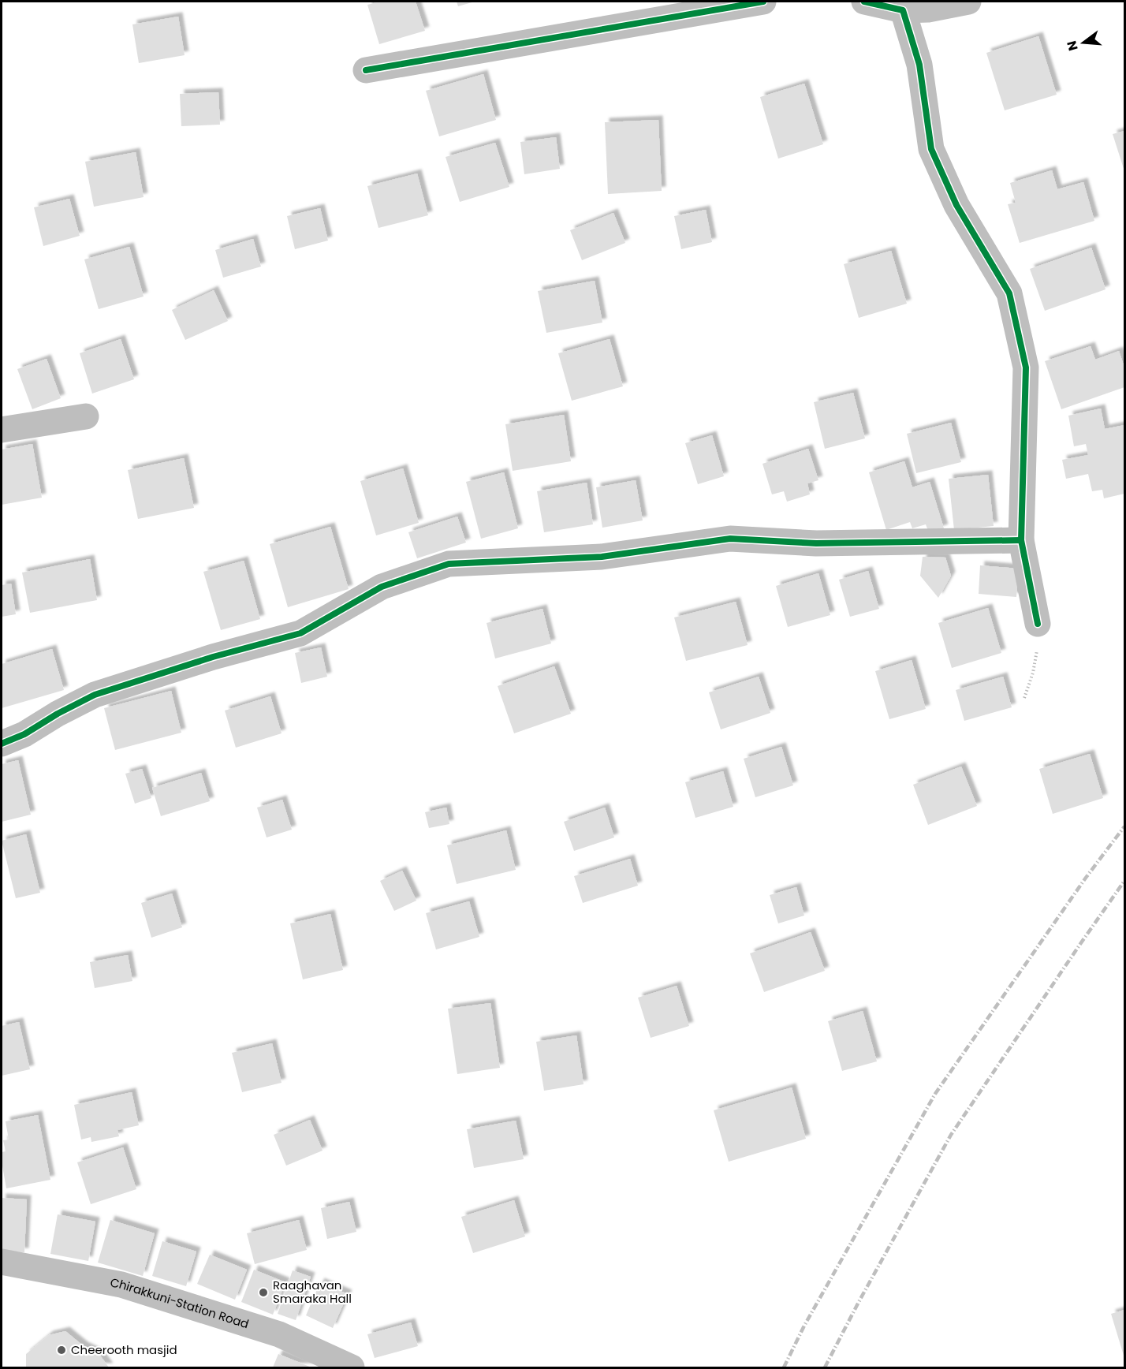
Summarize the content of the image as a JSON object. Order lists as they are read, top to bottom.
{
  "streets": {
    "street": ["Chirakkuni-Station Road"]
  },
  "places": ["Raaghavan Smaraka Hall", "Cheerooth masjid"],
  "north": "left"
}
